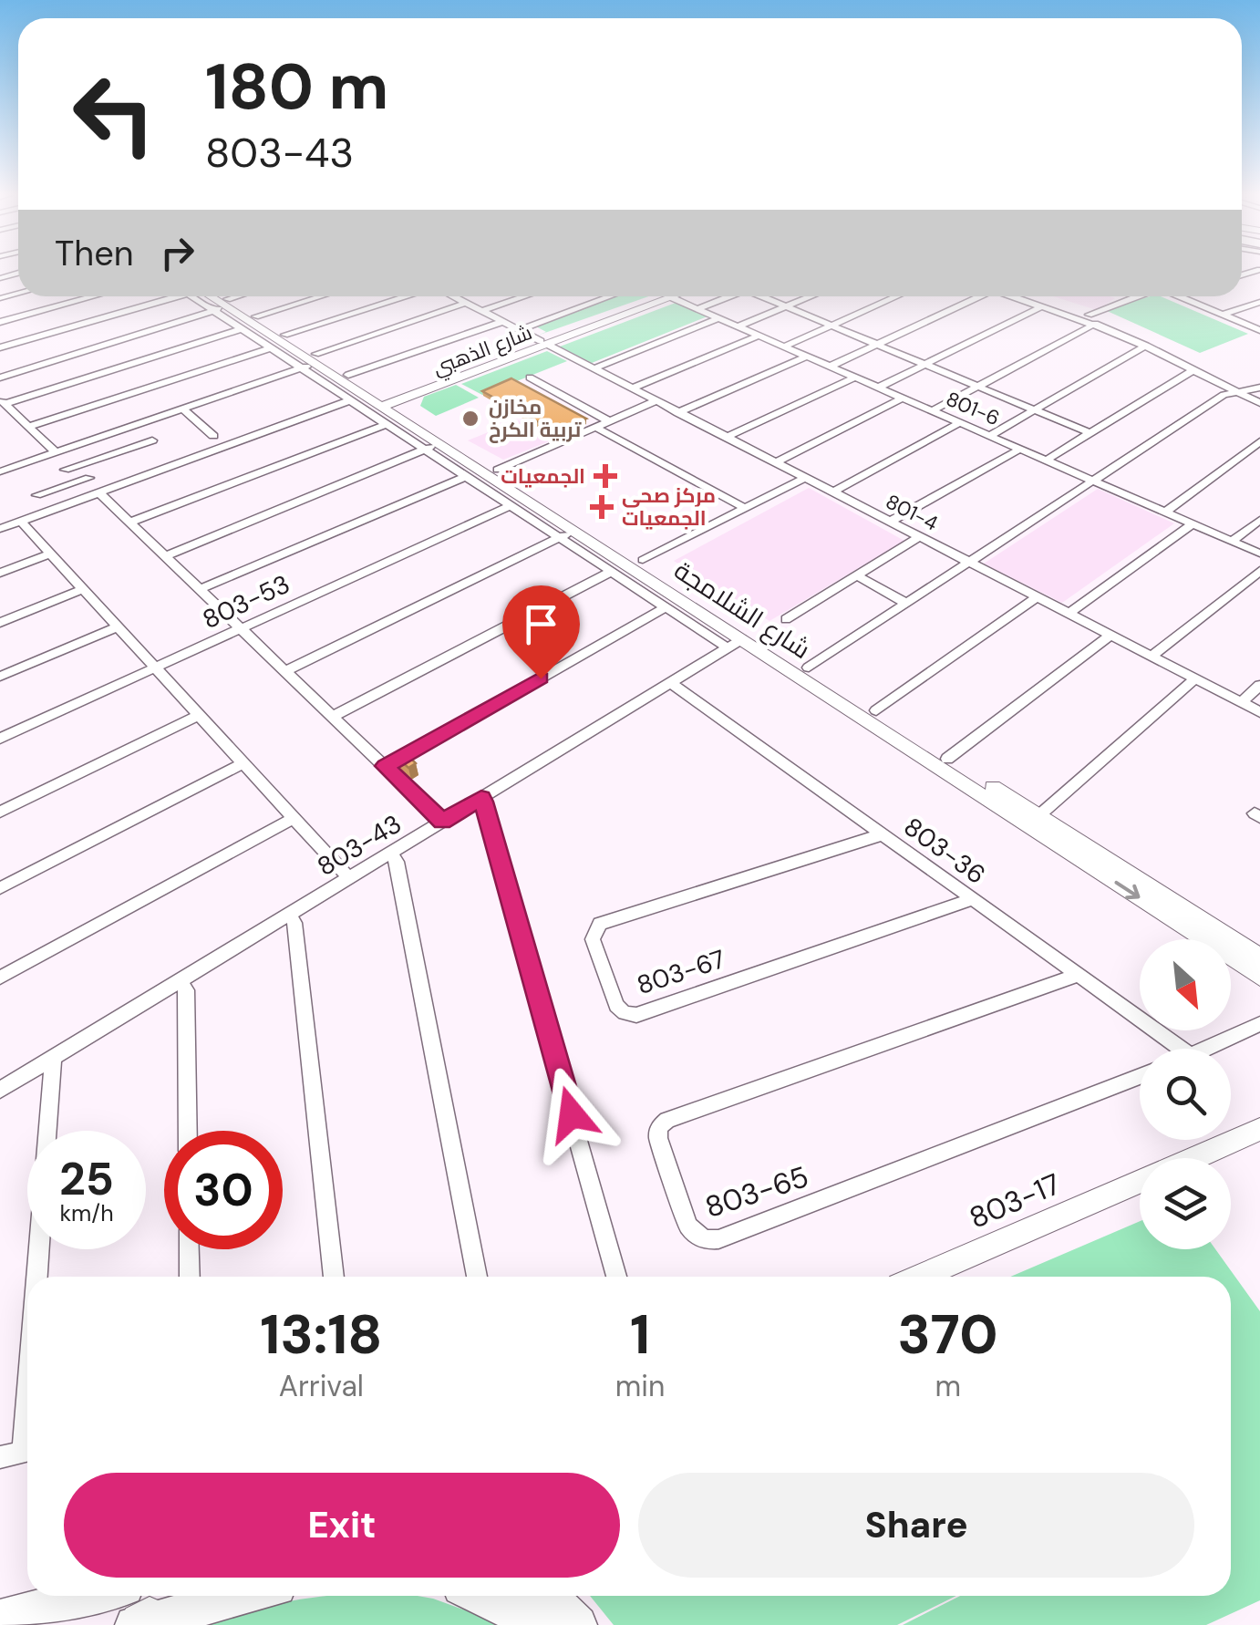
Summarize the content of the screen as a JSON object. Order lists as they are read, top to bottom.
{
  "streets": {
    "street": [
      "شارع الذهبي",
      "801-6",
      "801-4",
      "803-53",
      "شارع الشلامجة",
      "803-43",
      "803-36",
      "803-67",
      "803-65",
      "803-17"
    ]
  },
  "crossings": [
    ["شارع الذهبي", "801-4"],
    ["شارع الذهبي", "شارع الشلامجة"],
    ["شارع الشلامجة", "803-43"],
    ["803-43", "803-36"],
    ["803-36", "803-67"],
    ["803-36", "803-65"]
  ],
  "places": {
    "other": ["مخازن تربية الكرخ"],
    "health": ["الجمعيات", "مركز صحي الجمعيات"]
  },
  "north": "bottom right",
  "page": {
    "turn": ["180 m", "803-43"],
    "then": "Then",
    "speed": "25 km/h",
    "limit": "30",
    "eta": [
      "13:18",
      "Arrival",
      "1",
      "min",
      "370",
      "m"
    ],
    "buttons": ["Exit", "Share"]
  }
}
